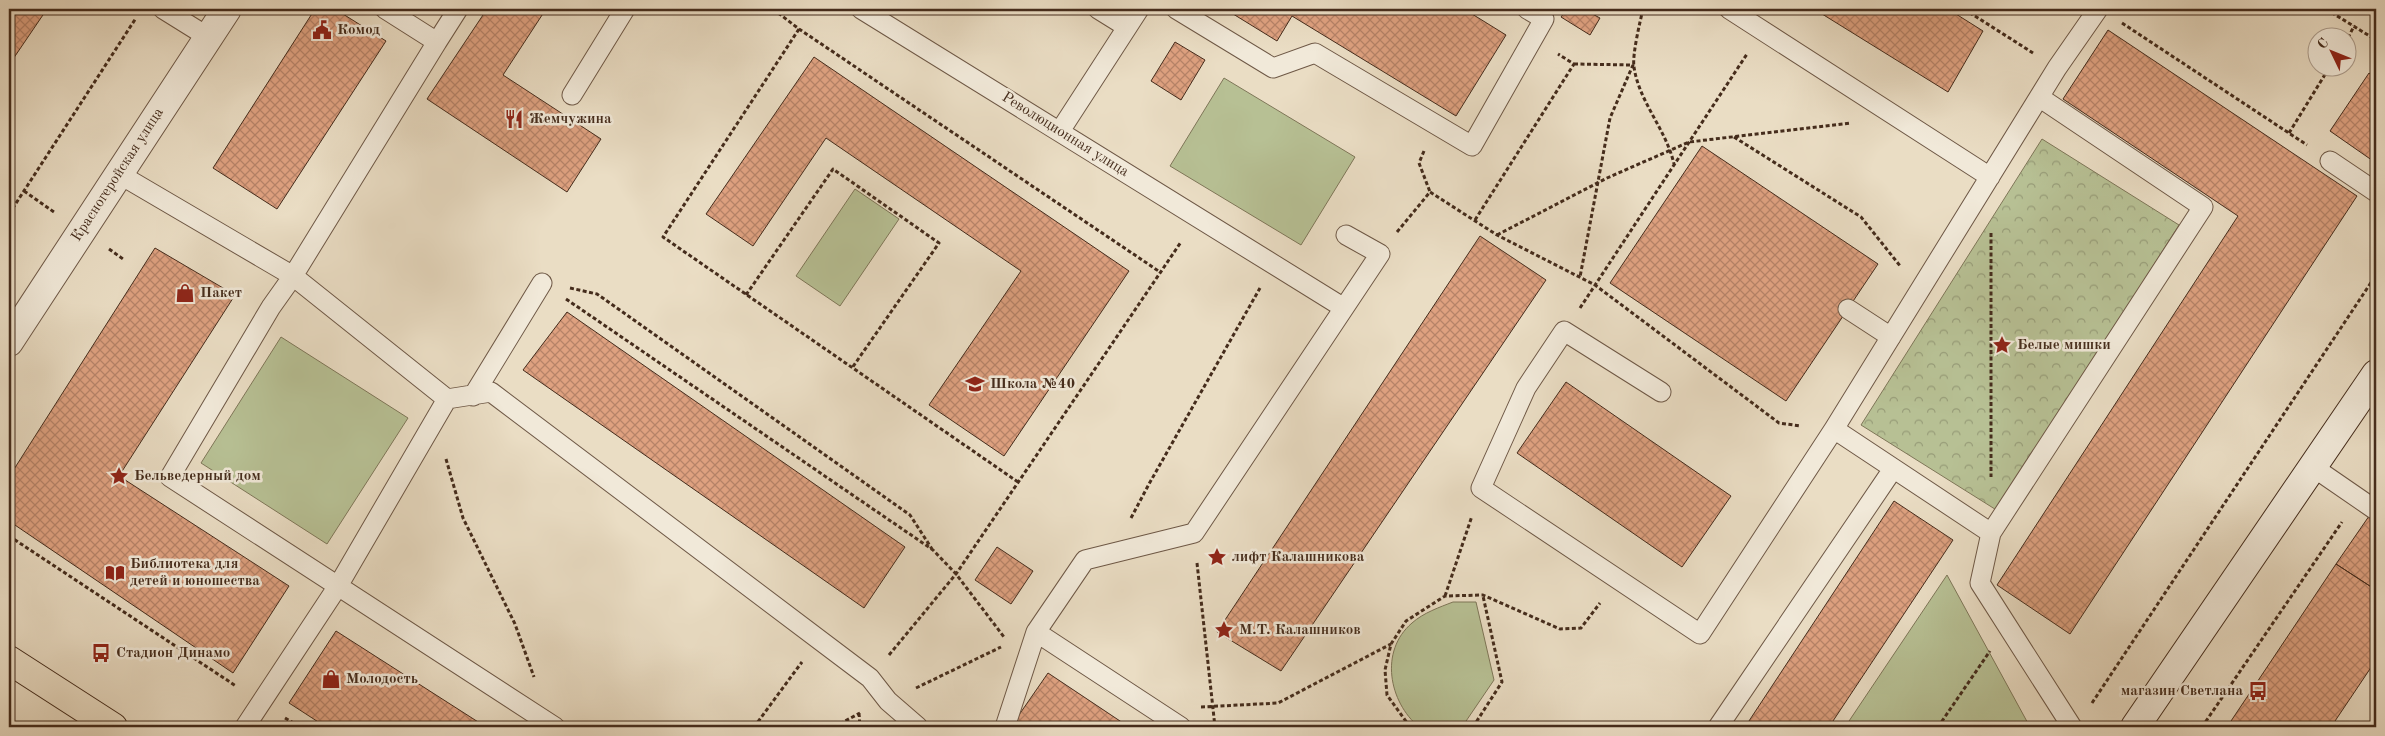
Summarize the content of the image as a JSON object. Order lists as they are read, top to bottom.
{
  "streets": {
    "main road": ["Красногеройская улица"],
    "lane": ["Революционная улица"]
  },
  "places": {
    "public building": ["Комод"],
    "restaurant": ["Жемчужина"],
    "shop": ["Пакет", "Молодость"],
    "place": [
      "Белые мишки",
      "Бельведерный дом",
      "лифт Калашникова",
      "М.Т. Калашников"
    ],
    "school or university": ["Школа №40"],
    "library": ["Библиотека для детей и юношества"],
    "bus stop": ["Стадион Динамо", "магазин Светлана"]
  },
  "north": "top left"
}
